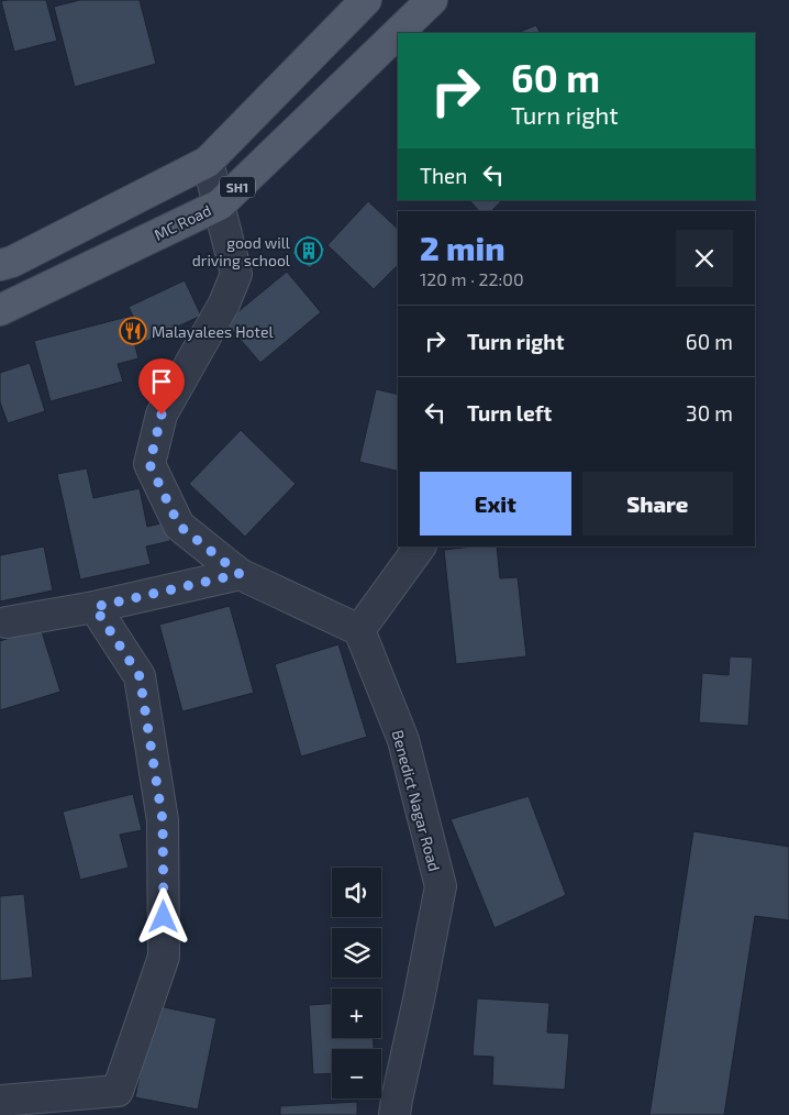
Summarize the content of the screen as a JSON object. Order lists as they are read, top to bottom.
{
  "streets": {
    "main road": ["SH1", "MC Road"],
    "street": ["Benedict Nagar Road"]
  },
  "places": {
    "building": ["good will driving school"],
    "restaurant": ["Malayalees Hotel"]
  },
  "page": {
    "turn": ["60 m", "Turn right"],
    "then": "Then",
    "heading": ["2 min", "120 m · 22:00"],
    "list": [
      {
        "name": "Turn right",
        "value": "60 m"
      },
      {
        "name": "Turn left",
        "value": "30 m"
      }
    ],
    "buttons": ["Exit", "Share"],
    "map_buttons": ["+", "−"]
  }
}
